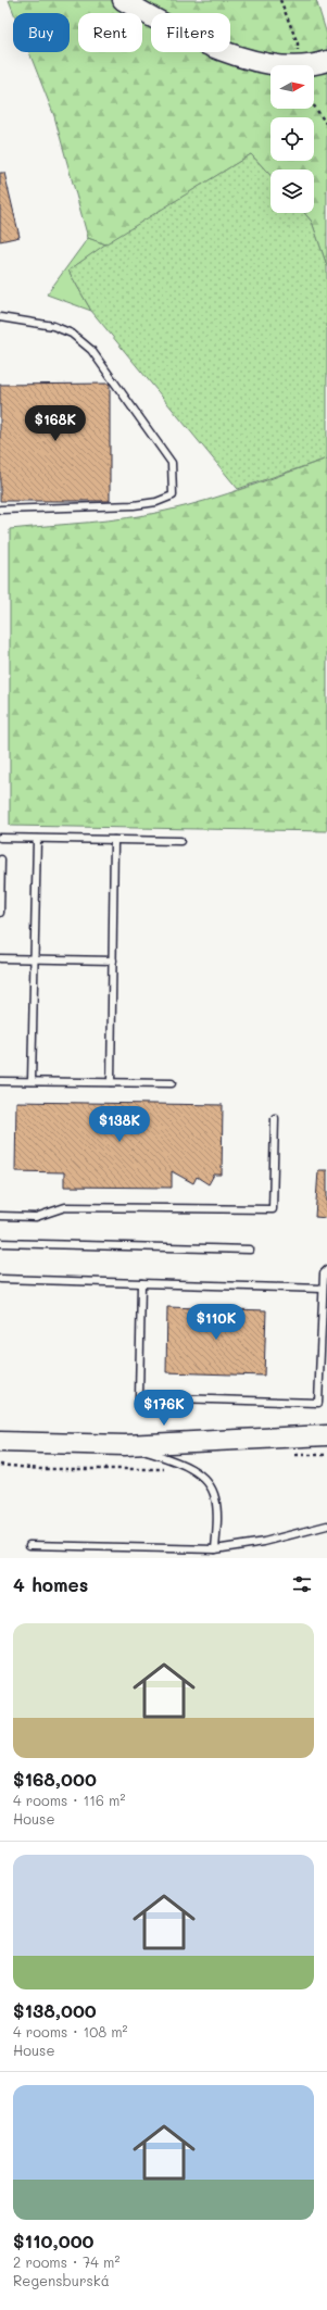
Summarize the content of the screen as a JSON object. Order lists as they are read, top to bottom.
{
  "north": "right",
  "page": {
    "chip": ["Buy", "Rent", "Filters"],
    "price": [
      "$168K",
      "$138K",
      "$110K",
      "$176K"
    ],
    "heading": "4 homes",
    "list": [
      {
        "name": "$168,000",
        "note": "4 rooms · 116 m² · House"
      },
      {
        "name": "$138,000",
        "note": "4 rooms · 108 m² · House"
      },
      {
        "name": "$110,000",
        "note": "2 rooms · 74 m² · Regensburská"
      }
    ]
  }
}
